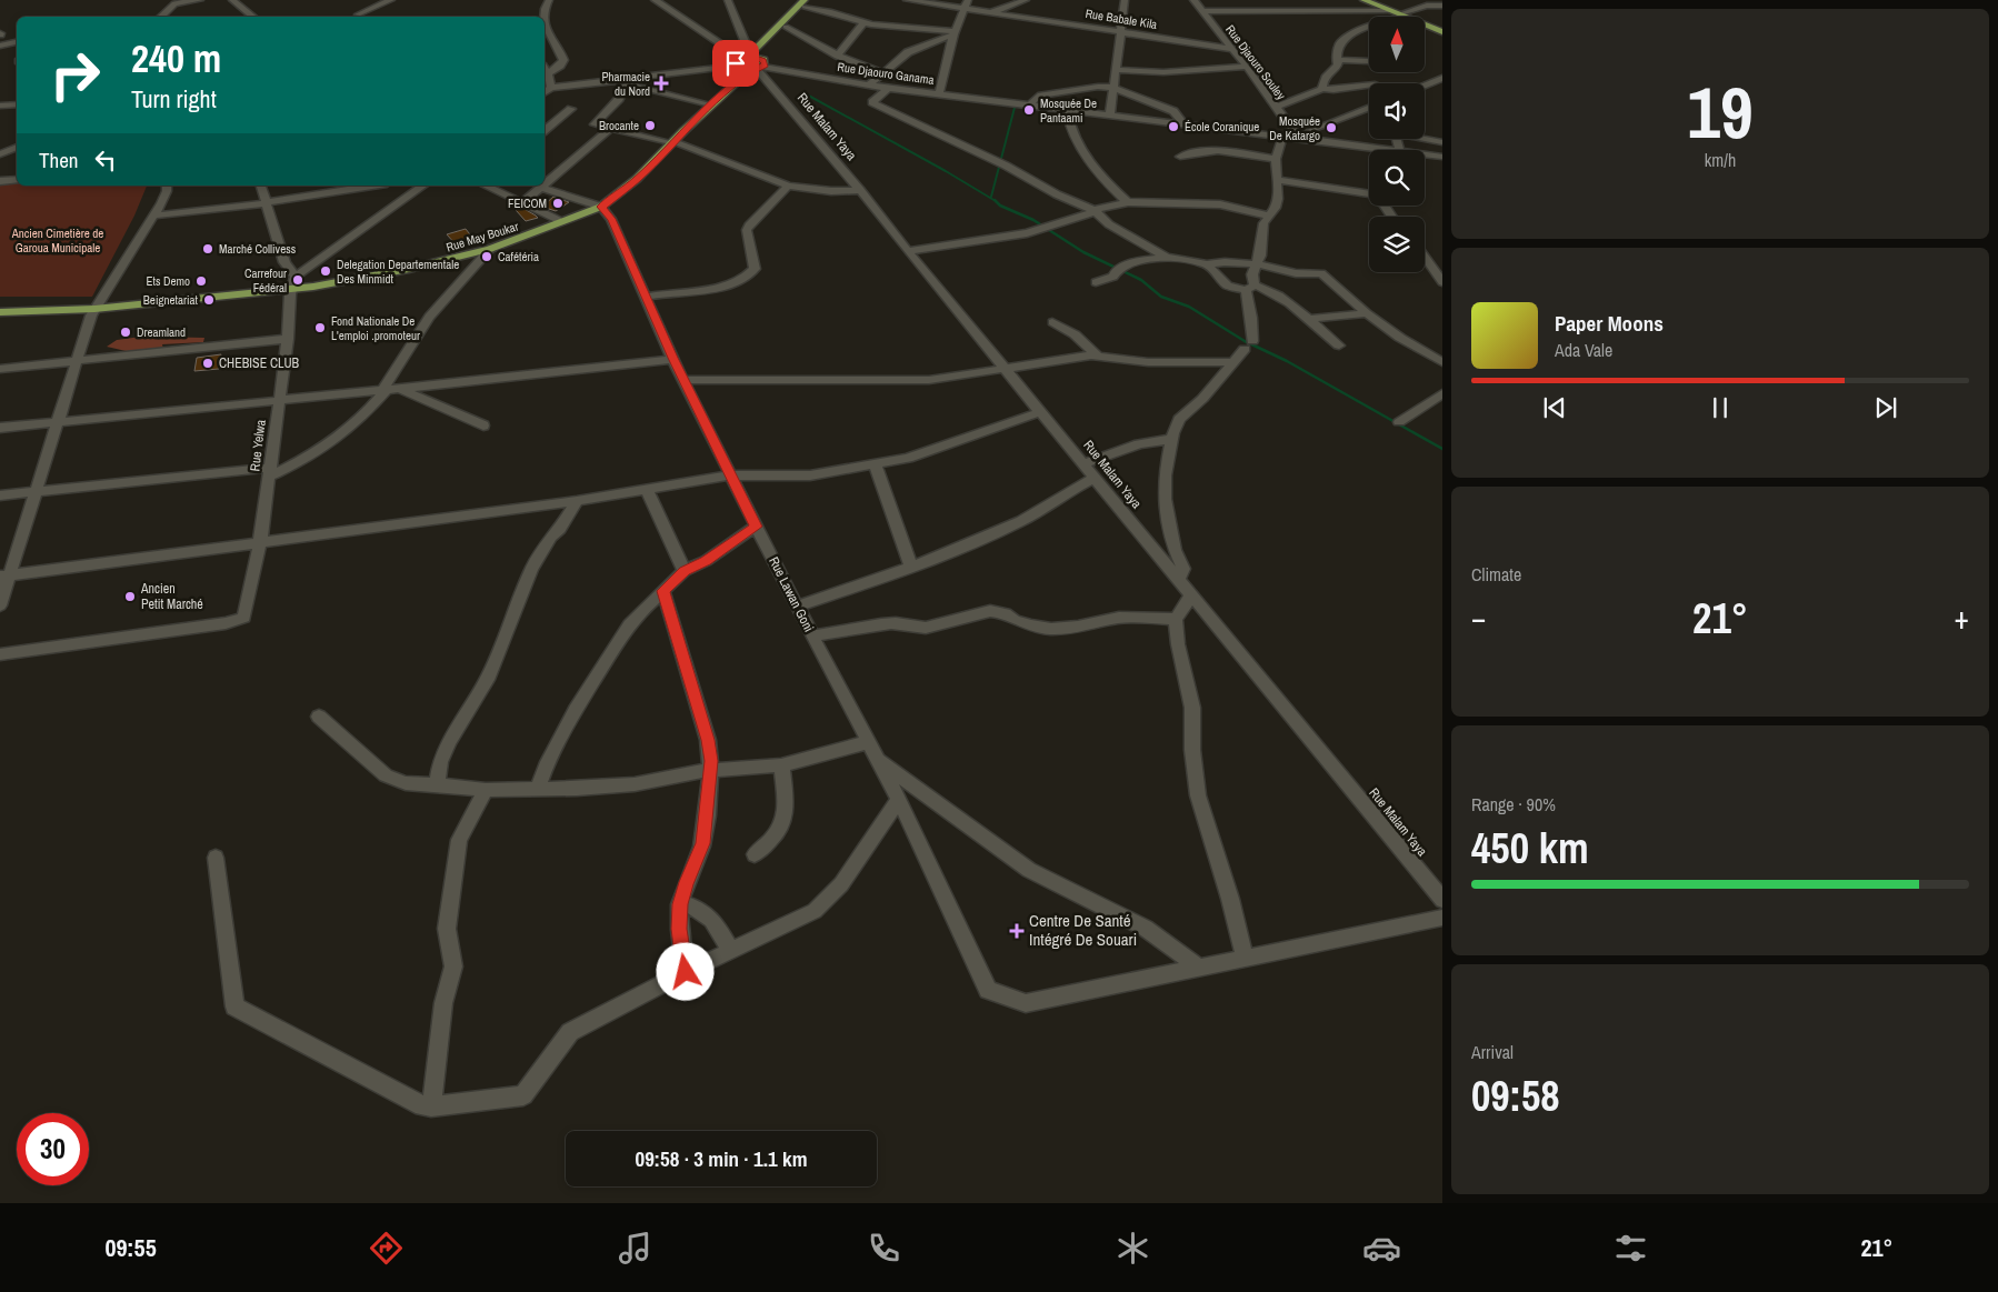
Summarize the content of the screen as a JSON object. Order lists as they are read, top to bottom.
{
  "streets": {
    "main road": ["Rue May Boukar"],
    "street": [
      "Rue Babale Kila",
      "Rue Djaouro Souley",
      "Rue Djaouro Ganama",
      "Rue Malam Yaya",
      "Rue Yelwa",
      "Rue Lawan Goni"
    ]
  },
  "crossings": [
    ["Rue Babale Kila", "Rue Djaouro Souley"],
    ["Rue Djaouro Ganama", "Rue Malam Yaya"],
    ["Rue Djaouro Ganama", "Rue May Boukar"],
    ["Rue Malam Yaya", "Rue May Boukar"],
    ["Rue May Boukar", "Rue Yelwa"],
    ["Rue May Boukar", "Rue Lawan Goni"]
  ],
  "parks": ["Ancien Cimetière de Garoua Municipale"],
  "places": {
    "health": ["Pharmacie du Nord", "Centre De Santé Intégré De Souari"],
    "other": [
      "Mosquée De Pantaami",
      "Brocante",
      "École Coranique",
      "Mosquée De Katargo",
      "FEICOM",
      "Marché Collivess",
      "Cafétéria",
      "Delegation Departementale Des Minmidt",
      "Carrefour Fédéral",
      "Ets Demo",
      "Beignetariat",
      "Fond Nationale De L'emploi .promoteur",
      "Dreamland",
      "CHEBISE CLUB",
      "Ancien Petit Marché"
    ]
  },
  "north": "top",
  "page": {
    "tile": [
      ["19", "km/h"],
      "Climate",
      ["Range · 90%", "450 km"],
      ["Arrival", "09:58"]
    ],
    "turn": ["240 m", "Turn right"],
    "then": "Then",
    "song": ["Paper Moons", "Ada Vale"],
    "heat": ["−", "21°", "+"],
    "limit": "30",
    "trip": "09:58 · 3 min · 1.1 km",
    "tabs": ["09:55", "21°"]
  }
}
